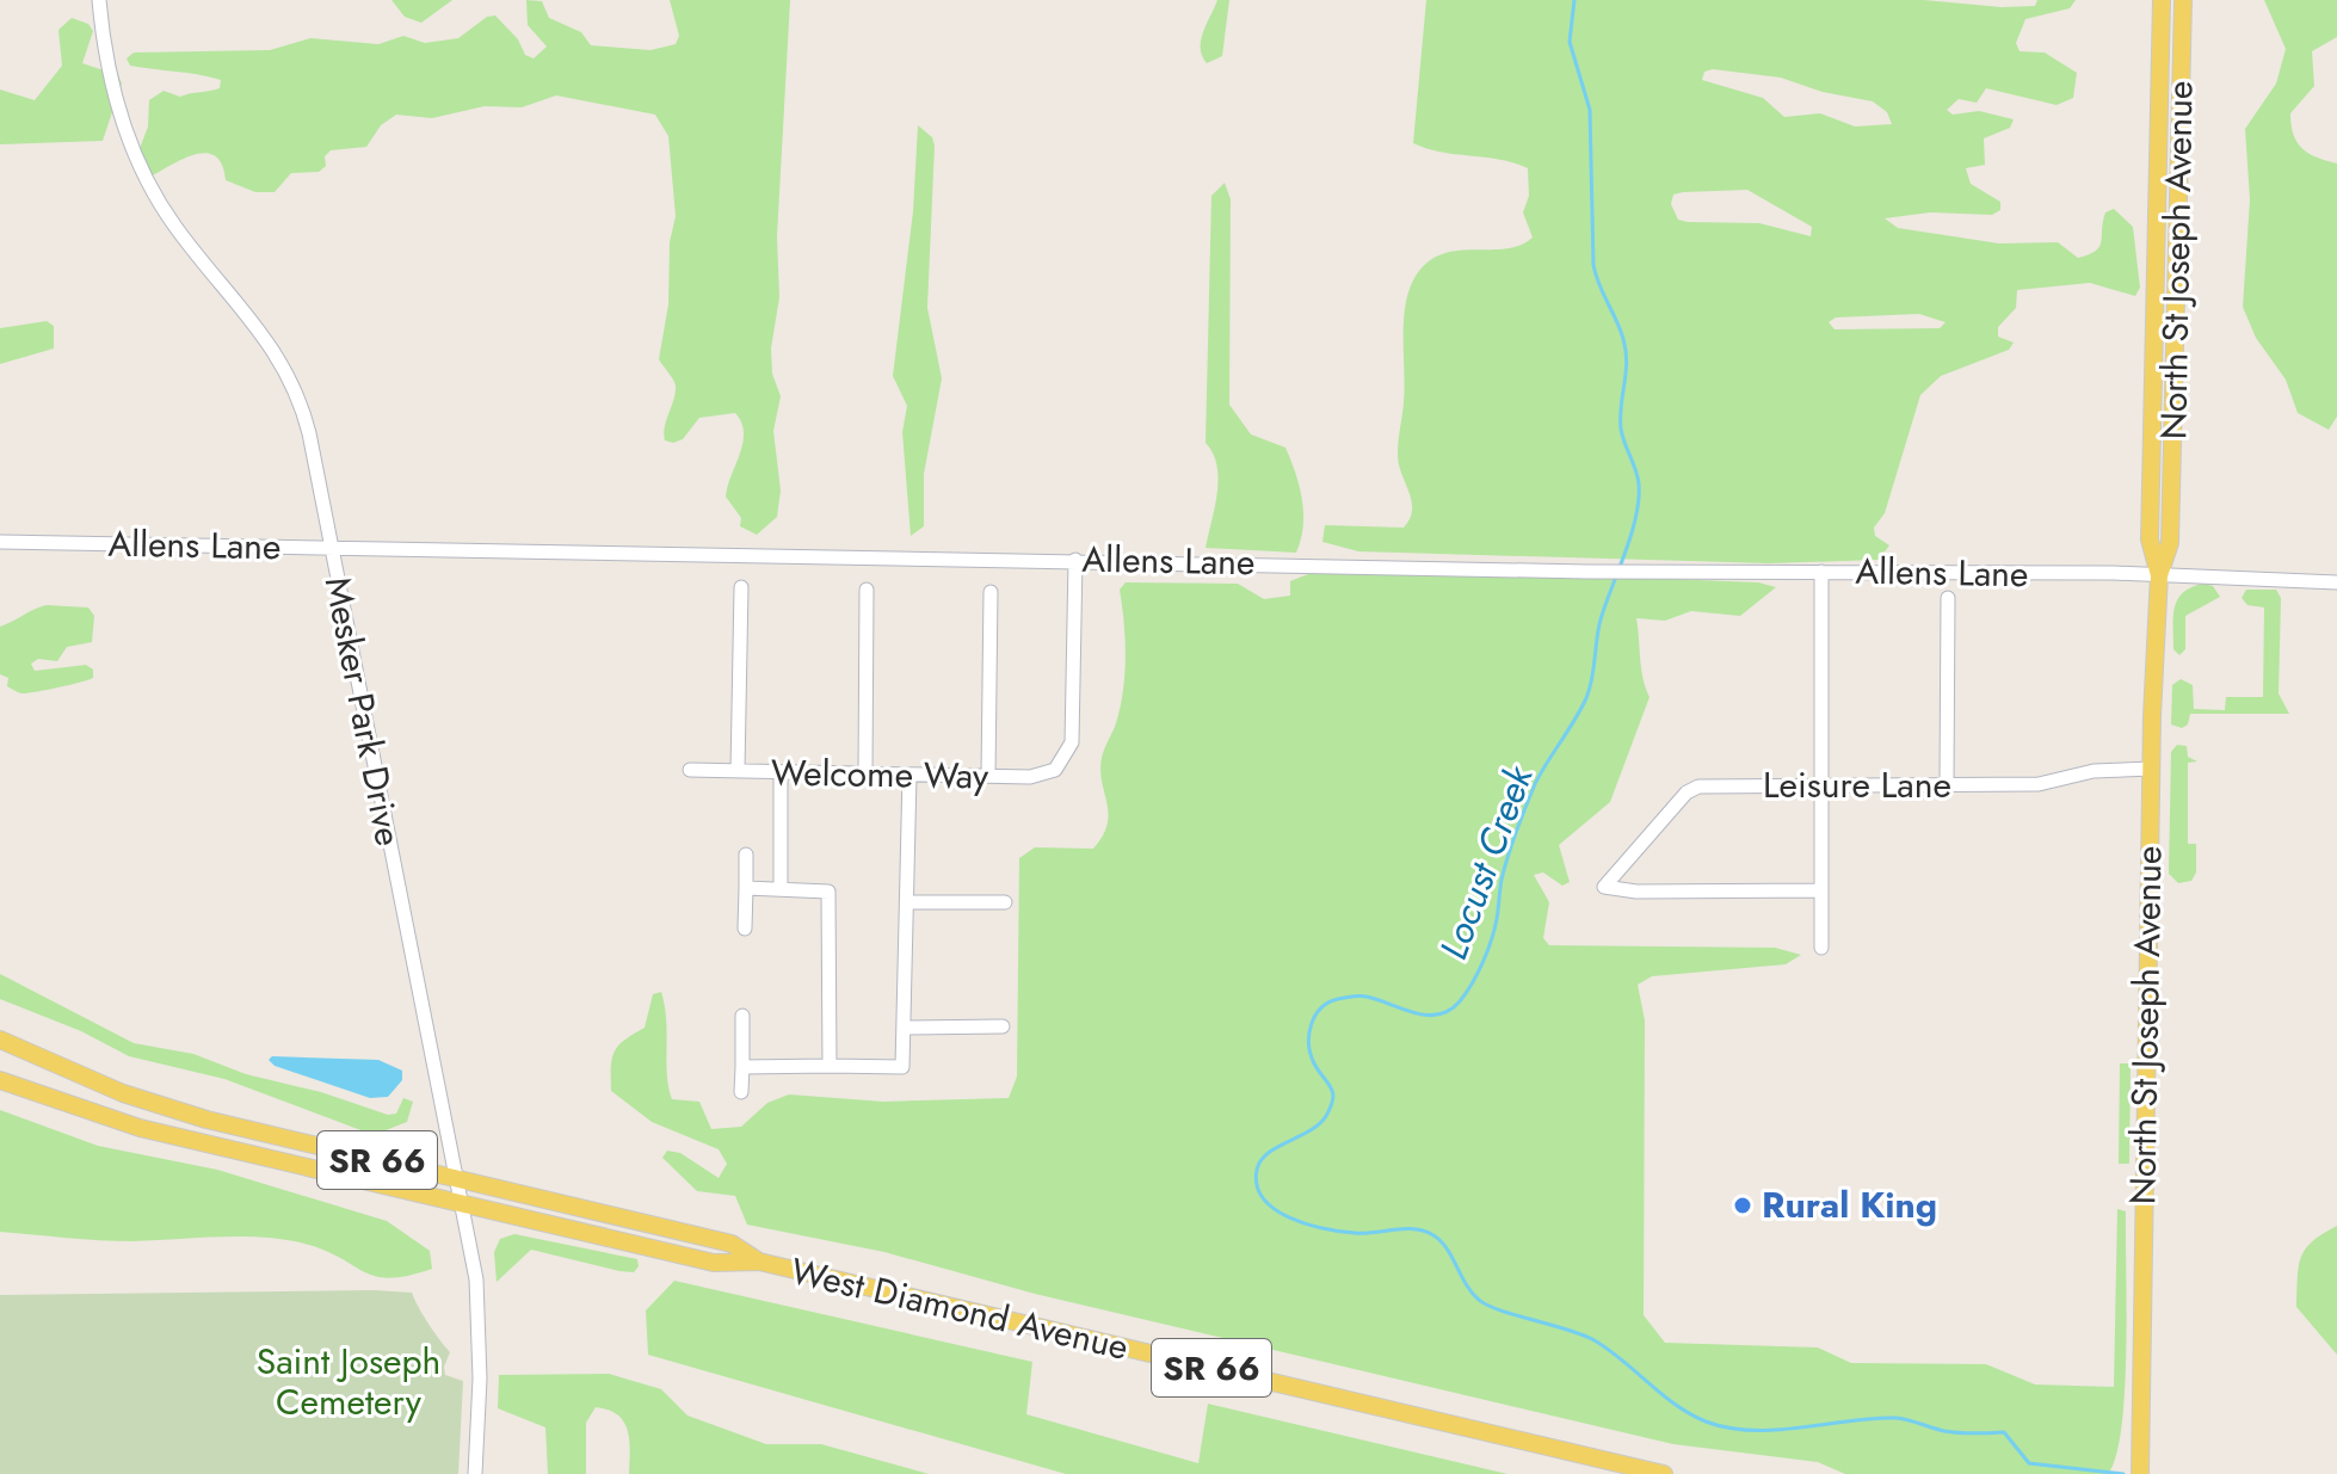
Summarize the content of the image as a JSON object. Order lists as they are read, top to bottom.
{
  "streets": {
    "main road": ["North St Joseph Avenue", "SR 66", "West Diamond Avenue"],
    "street": [
      "Allens Lane",
      "Mesker Park Drive",
      "Welcome Way",
      "Leisure Lane"
    ]
  },
  "crossings": [
    ["North St Joseph Avenue", "Allens Lane"],
    ["North St Joseph Avenue", "Leisure Lane"],
    ["Allens Lane", "Mesker Park Drive"],
    ["Allens Lane", "Welcome Way"],
    ["Mesker Park Drive", "West Diamond Avenue"]
  ],
  "water": ["Locust Creek"],
  "parks": ["Saint Joseph Cemetery"],
  "places": ["Rural King"]
}
